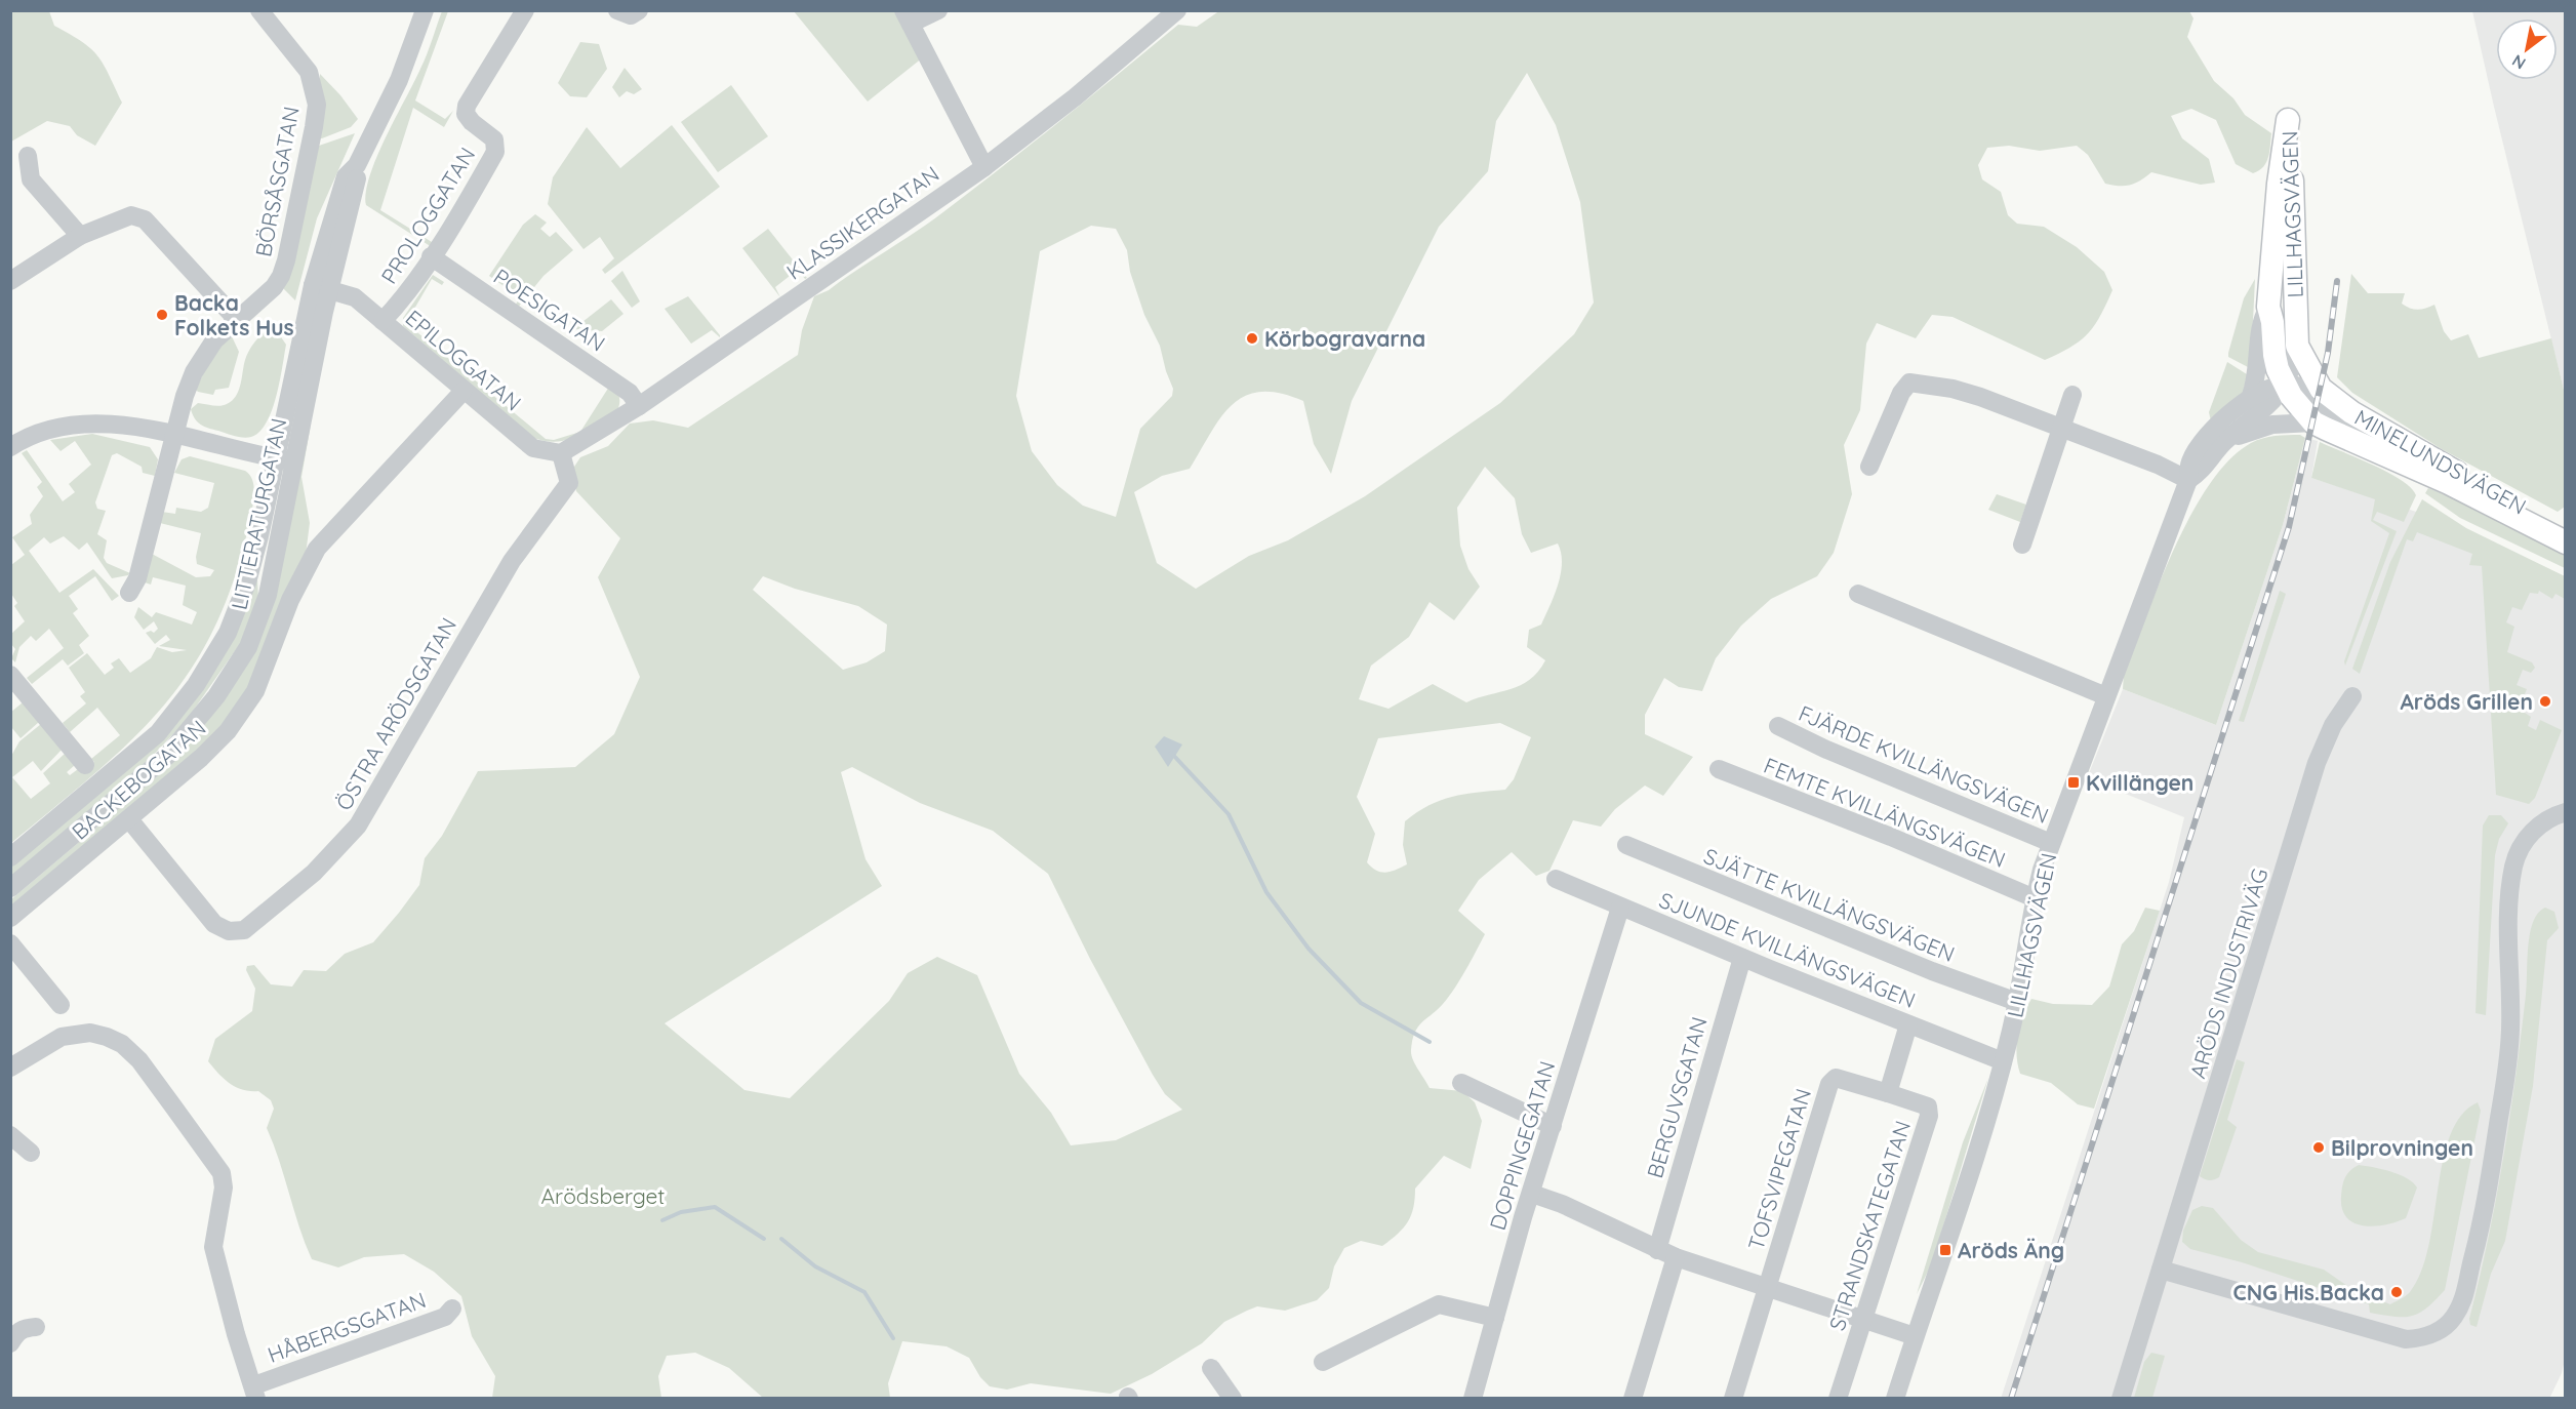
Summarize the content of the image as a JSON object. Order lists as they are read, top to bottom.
{
  "streets": {
    "main road": ["LILLHAGSVÄGEN", "MINELUNDSVÄGEN"],
    "street": [
      "BÖRSÅSGATAN",
      "PROLOGGATAN",
      "KLASSIKERGATAN",
      "POESIGATAN",
      "EPILOGGATAN",
      "LITTERATURGATAN",
      "ÖSTRA ARÖDSGATAN",
      "FJÄRDE KVILLÄNGSVÄGEN",
      "BACKEBOGATAN",
      "FEMTE KVILLÄNGSVÄGEN",
      "SJÄTTE KVILLÄNGSVÄGEN",
      "SJUNDE KVILLÄNGSVÄGEN",
      "ARÖDS INDUSTRIVÄG",
      "BERGUVSGATAN",
      "DOPPINGEGATAN",
      "TOFSVIPEGATAN",
      "STRANDSKATEGATAN",
      "HÅBERGSGATAN"
    ]
  },
  "crossings": [
    ["LILLHAGSVÄGEN", "MINELUNDSVÄGEN"],
    ["LILLHAGSVÄGEN", "FJÄRDE KVILLÄNGSVÄGEN"],
    ["LILLHAGSVÄGEN", "FEMTE KVILLÄNGSVÄGEN"],
    ["LILLHAGSVÄGEN", "SJÄTTE KVILLÄNGSVÄGEN"],
    ["LILLHAGSVÄGEN", "SJUNDE KVILLÄNGSVÄGEN"],
    ["PROLOGGATAN", "POESIGATAN"],
    ["PROLOGGATAN", "EPILOGGATAN"],
    ["KLASSIKERGATAN", "POESIGATAN"],
    ["KLASSIKERGATAN", "EPILOGGATAN"],
    ["KLASSIKERGATAN", "ÖSTRA ARÖDSGATAN"],
    ["EPILOGGATAN", "LITTERATURGATAN"],
    ["EPILOGGATAN", "ÖSTRA ARÖDSGATAN"],
    ["EPILOGGATAN", "BACKEBOGATAN"],
    ["ÖSTRA ARÖDSGATAN", "BACKEBOGATAN"],
    ["SJUNDE KVILLÄNGSVÄGEN", "BERGUVSGATAN"],
    ["SJUNDE KVILLÄNGSVÄGEN", "DOPPINGEGATAN"],
    ["TOFSVIPEGATAN", "STRANDSKATEGATAN"]
  ],
  "parks": ["Arödsberget"],
  "places": {
    "other": [
      "Backa Folkets Hus",
      "Körbogravarna",
      "Aröds Grillen",
      "Bilprovningen",
      "CNG His.Backa"
    ],
    "transit": ["Kvillängen", "Aröds Äng"]
  },
  "north": "bottom left"
}
